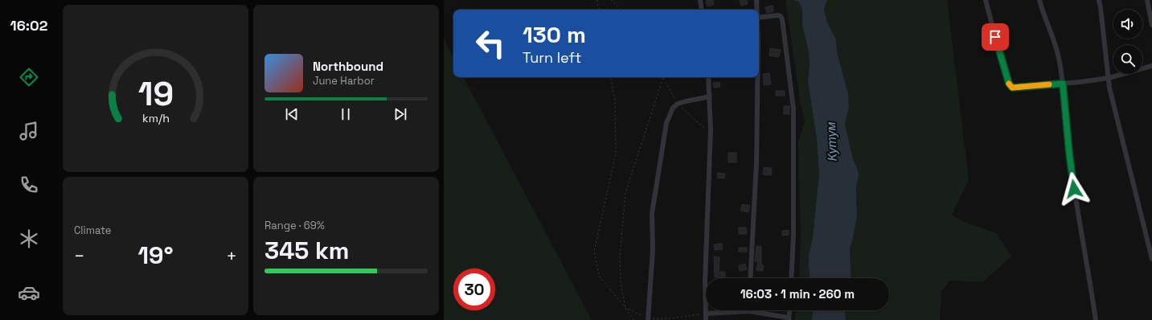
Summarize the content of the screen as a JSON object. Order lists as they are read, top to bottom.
{
  "water": ["Кутум"],
  "page": {
    "tabs": "16:02",
    "turn": ["130 m", "Turn left"],
    "song": ["Northbound", "June Harbor"],
    "tile": [
      "Climate",
      ["Range · 69%", "345 km"]
    ],
    "heat": ["−", "19°", "+"],
    "limit": "30",
    "trip": "16:03 · 1 min · 260 m",
    "gauge": ["19", "km/h"]
  }
}
